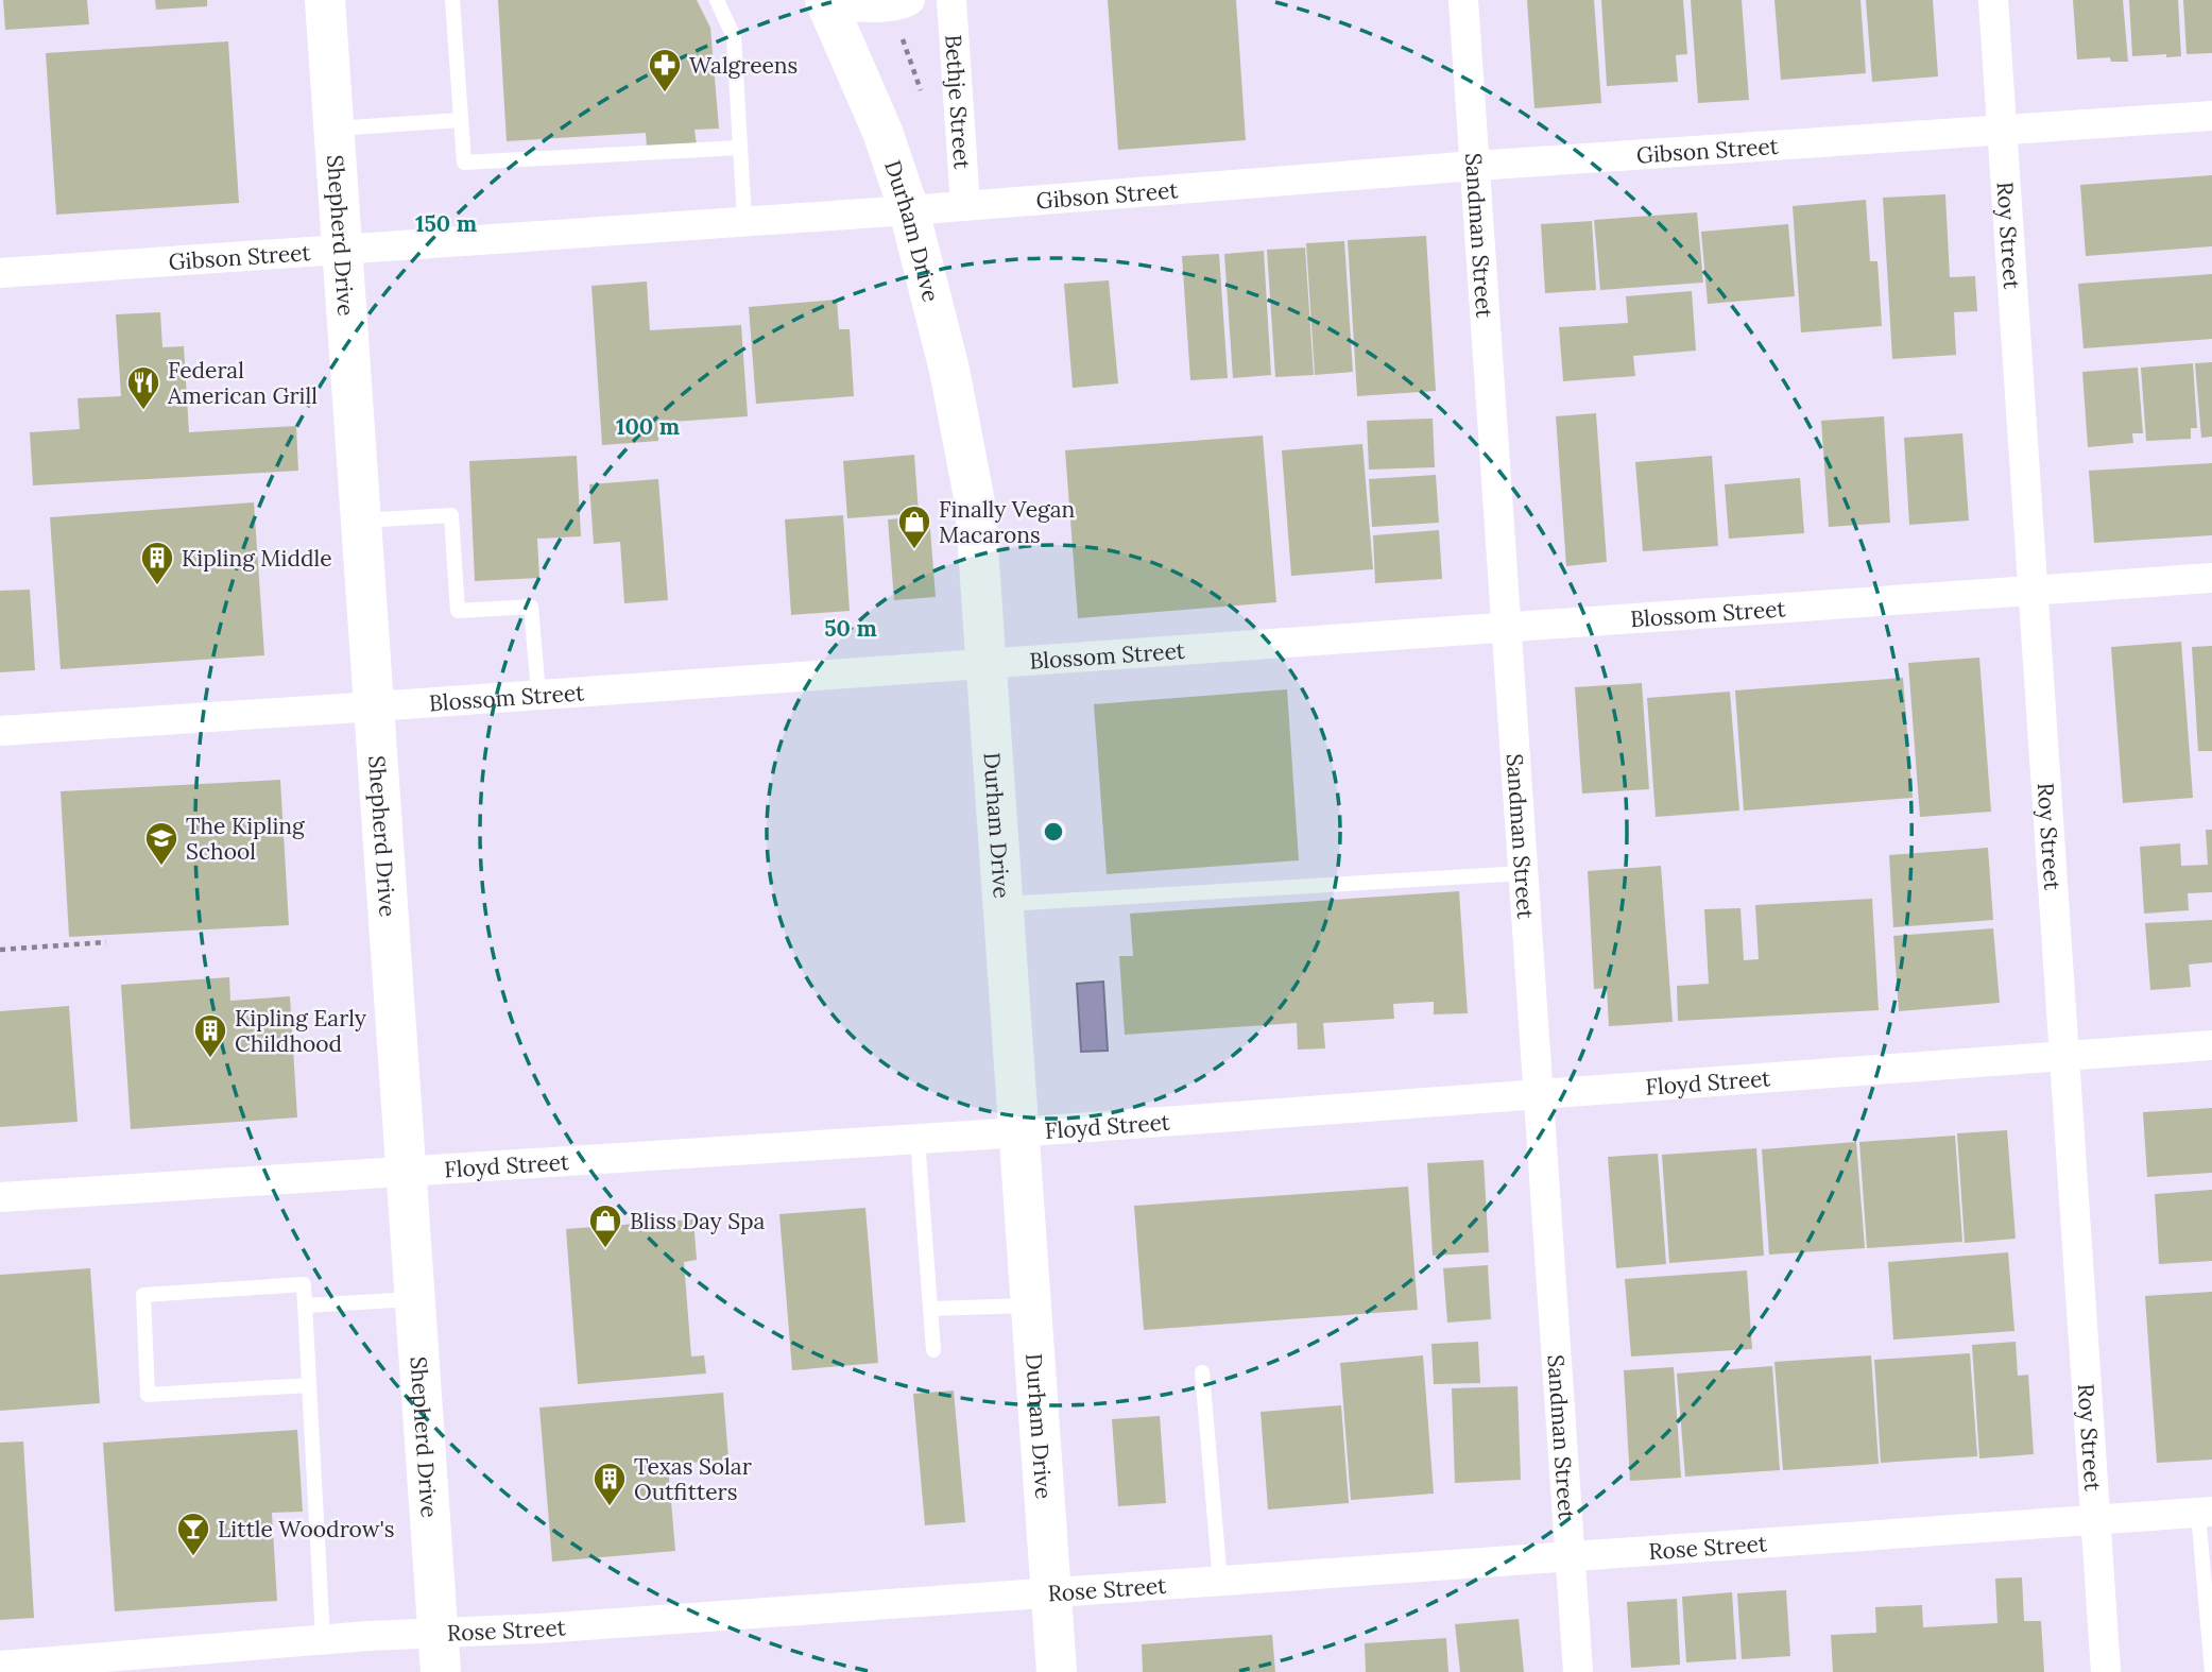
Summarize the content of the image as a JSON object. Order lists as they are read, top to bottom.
{
  "streets": {
    "main road": ["Durham Drive", "Shepherd Drive"],
    "street": [
      "Bethje Street",
      "Gibson Street",
      "Sandman Street",
      "Roy Street",
      "Blossom Street",
      "Floyd Street",
      "Rose Street"
    ]
  },
  "crossings": [
    ["Bethje Street", "Gibson Street"],
    ["Gibson Street", "Durham Drive"],
    ["Gibson Street", "Shepherd Drive"],
    ["Gibson Street", "Sandman Street"],
    ["Gibson Street", "Roy Street"],
    ["Durham Drive", "Blossom Street"],
    ["Durham Drive", "Floyd Street"],
    ["Durham Drive", "Rose Street"],
    ["Shepherd Drive", "Blossom Street"],
    ["Shepherd Drive", "Floyd Street"],
    ["Shepherd Drive", "Rose Street"],
    ["Sandman Street", "Blossom Street"],
    ["Sandman Street", "Floyd Street"],
    ["Sandman Street", "Rose Street"],
    ["Roy Street", "Blossom Street"],
    ["Roy Street", "Floyd Street"],
    ["Roy Street", "Rose Street"]
  ],
  "places": {
    "pharmacy": ["Walgreens"],
    "restaurant": ["Federal American Grill"],
    "shop": ["Finally Vegan Macarons", "Bliss Day Spa"],
    "building": ["Kipling Middle", "Kipling Early Childhood", "Texas Solar Outfitters"],
    "school or university": ["The Kipling School"],
    "bar": ["Little Woodrow's"]
  },
  "rings": ["150 m", "100 m", "50 m"]
}
